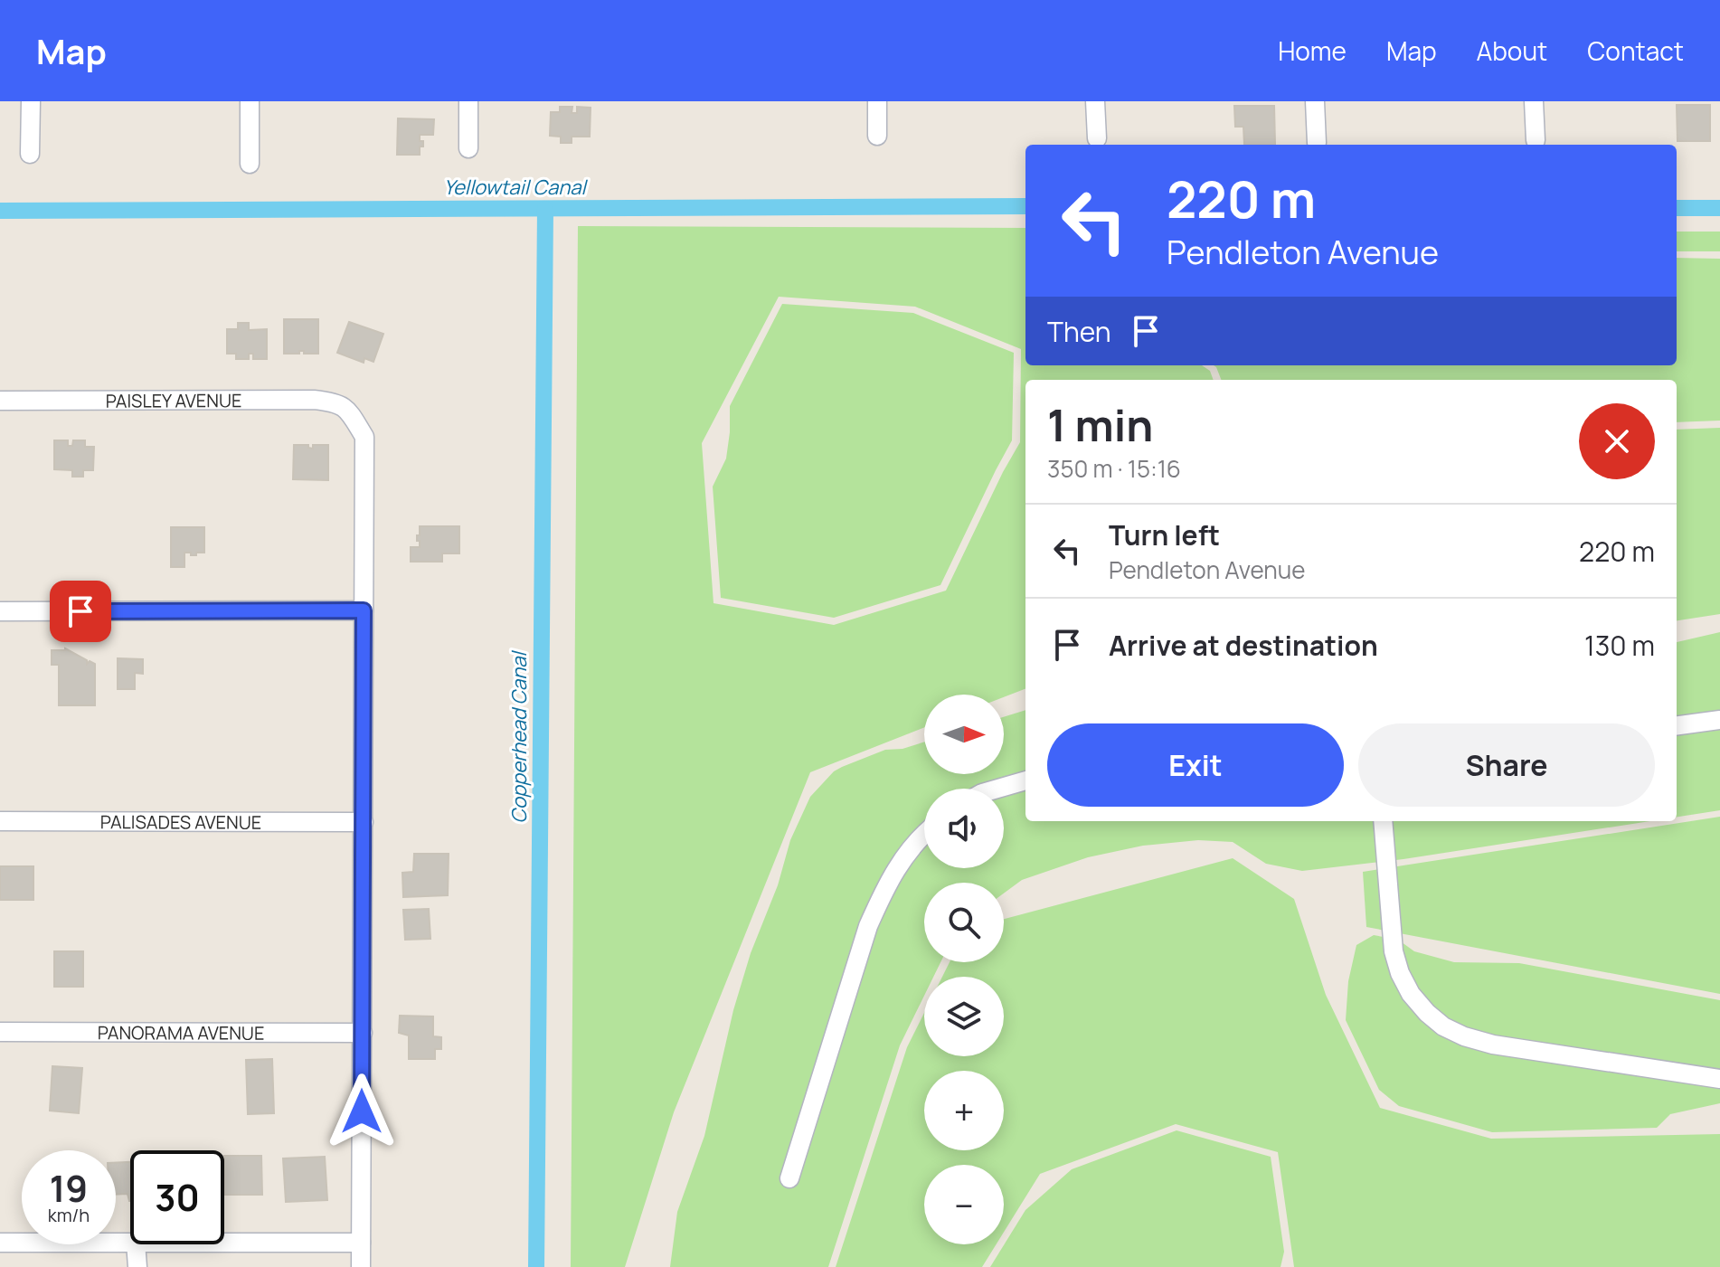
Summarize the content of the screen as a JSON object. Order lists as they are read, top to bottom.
{
  "streets": {
    "street": ["PAISLEY AVENUE", "PALISADES AVENUE", "PANORAMA AVENUE"]
  },
  "water": ["Yellowtail Canal", "Copperhead Canal"],
  "north": "right",
  "page": {
    "header": "Map",
    "nav": [
      "Home",
      "Map",
      "About",
      "Contact"
    ],
    "turn": ["220 m", "Pendleton Avenue"],
    "then": "Then",
    "heading": ["1 min", "350 m · 15:16"],
    "list": [
      {
        "name": "Turn left",
        "note": "Pendleton Avenue",
        "value": "220 m"
      },
      {
        "name": "Arrive at destination",
        "value": "130 m"
      }
    ],
    "map_buttons": ["+", "−"],
    "buttons": ["Exit", "Share"],
    "speed": "19 km/h",
    "limit": "30"
  }
}
